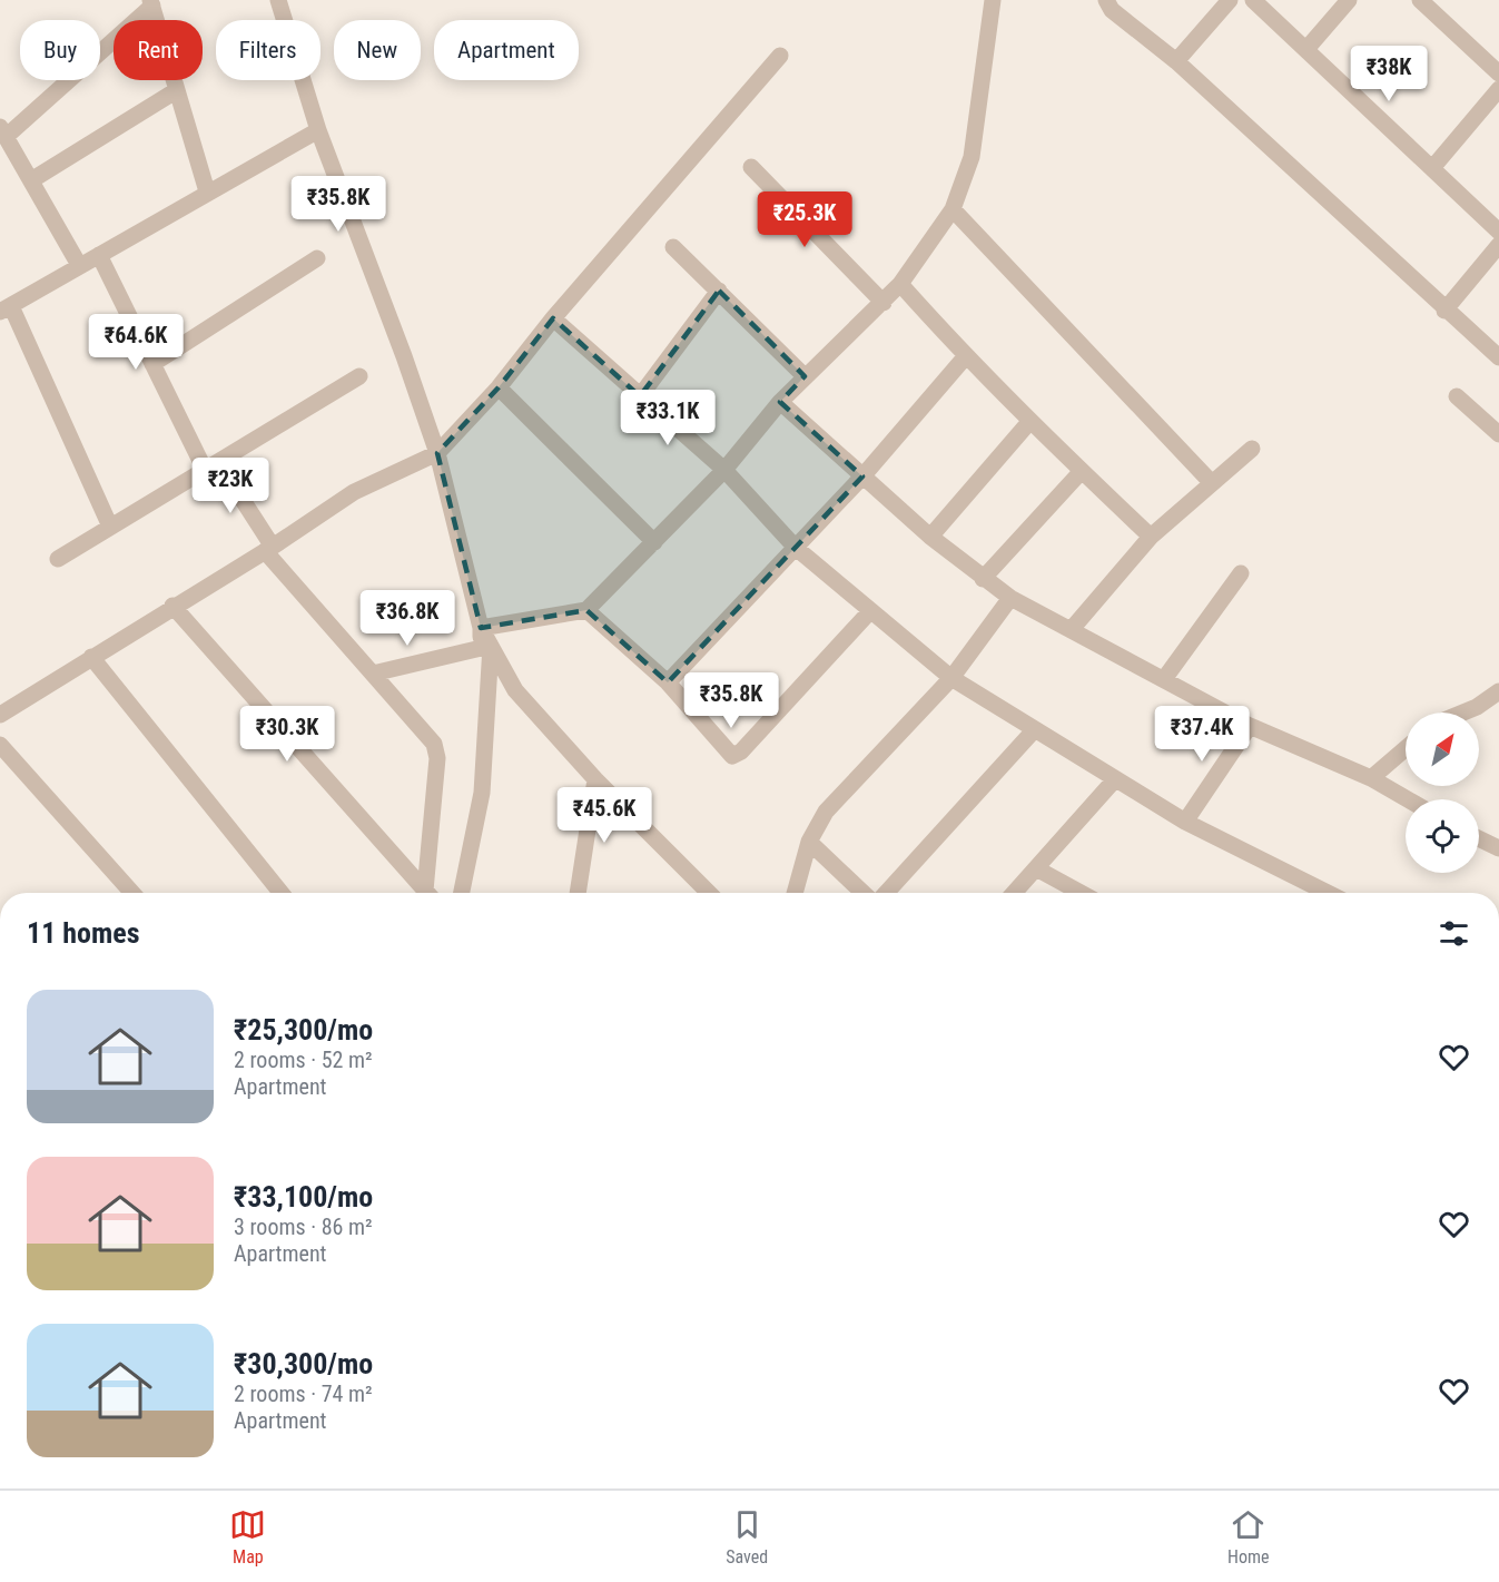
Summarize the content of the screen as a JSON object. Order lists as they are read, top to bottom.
{
  "north": "top right",
  "page": {
    "chip": [
      "Buy",
      "Rent",
      "Filters",
      "New",
      "Apartment"
    ],
    "price": [
      "₹38K",
      "₹35.8K",
      "₹25.3K",
      "₹64.6K",
      "₹33.1K",
      "₹23K",
      "₹36.8K",
      "₹35.8K",
      "₹30.3K",
      "₹37.4K",
      "₹45.6K"
    ],
    "heading": "11 homes",
    "list": [
      {
        "name": "₹25,300/mo",
        "note": "2 rooms · 52 m² · Apartment"
      },
      {
        "name": "₹33,100/mo",
        "note": "3 rooms · 86 m² · Apartment"
      },
      {
        "name": "₹30,300/mo",
        "note": "2 rooms · 74 m² · Apartment"
      }
    ],
    "tabs": ["Map", "Saved", "Home"]
  }
}
